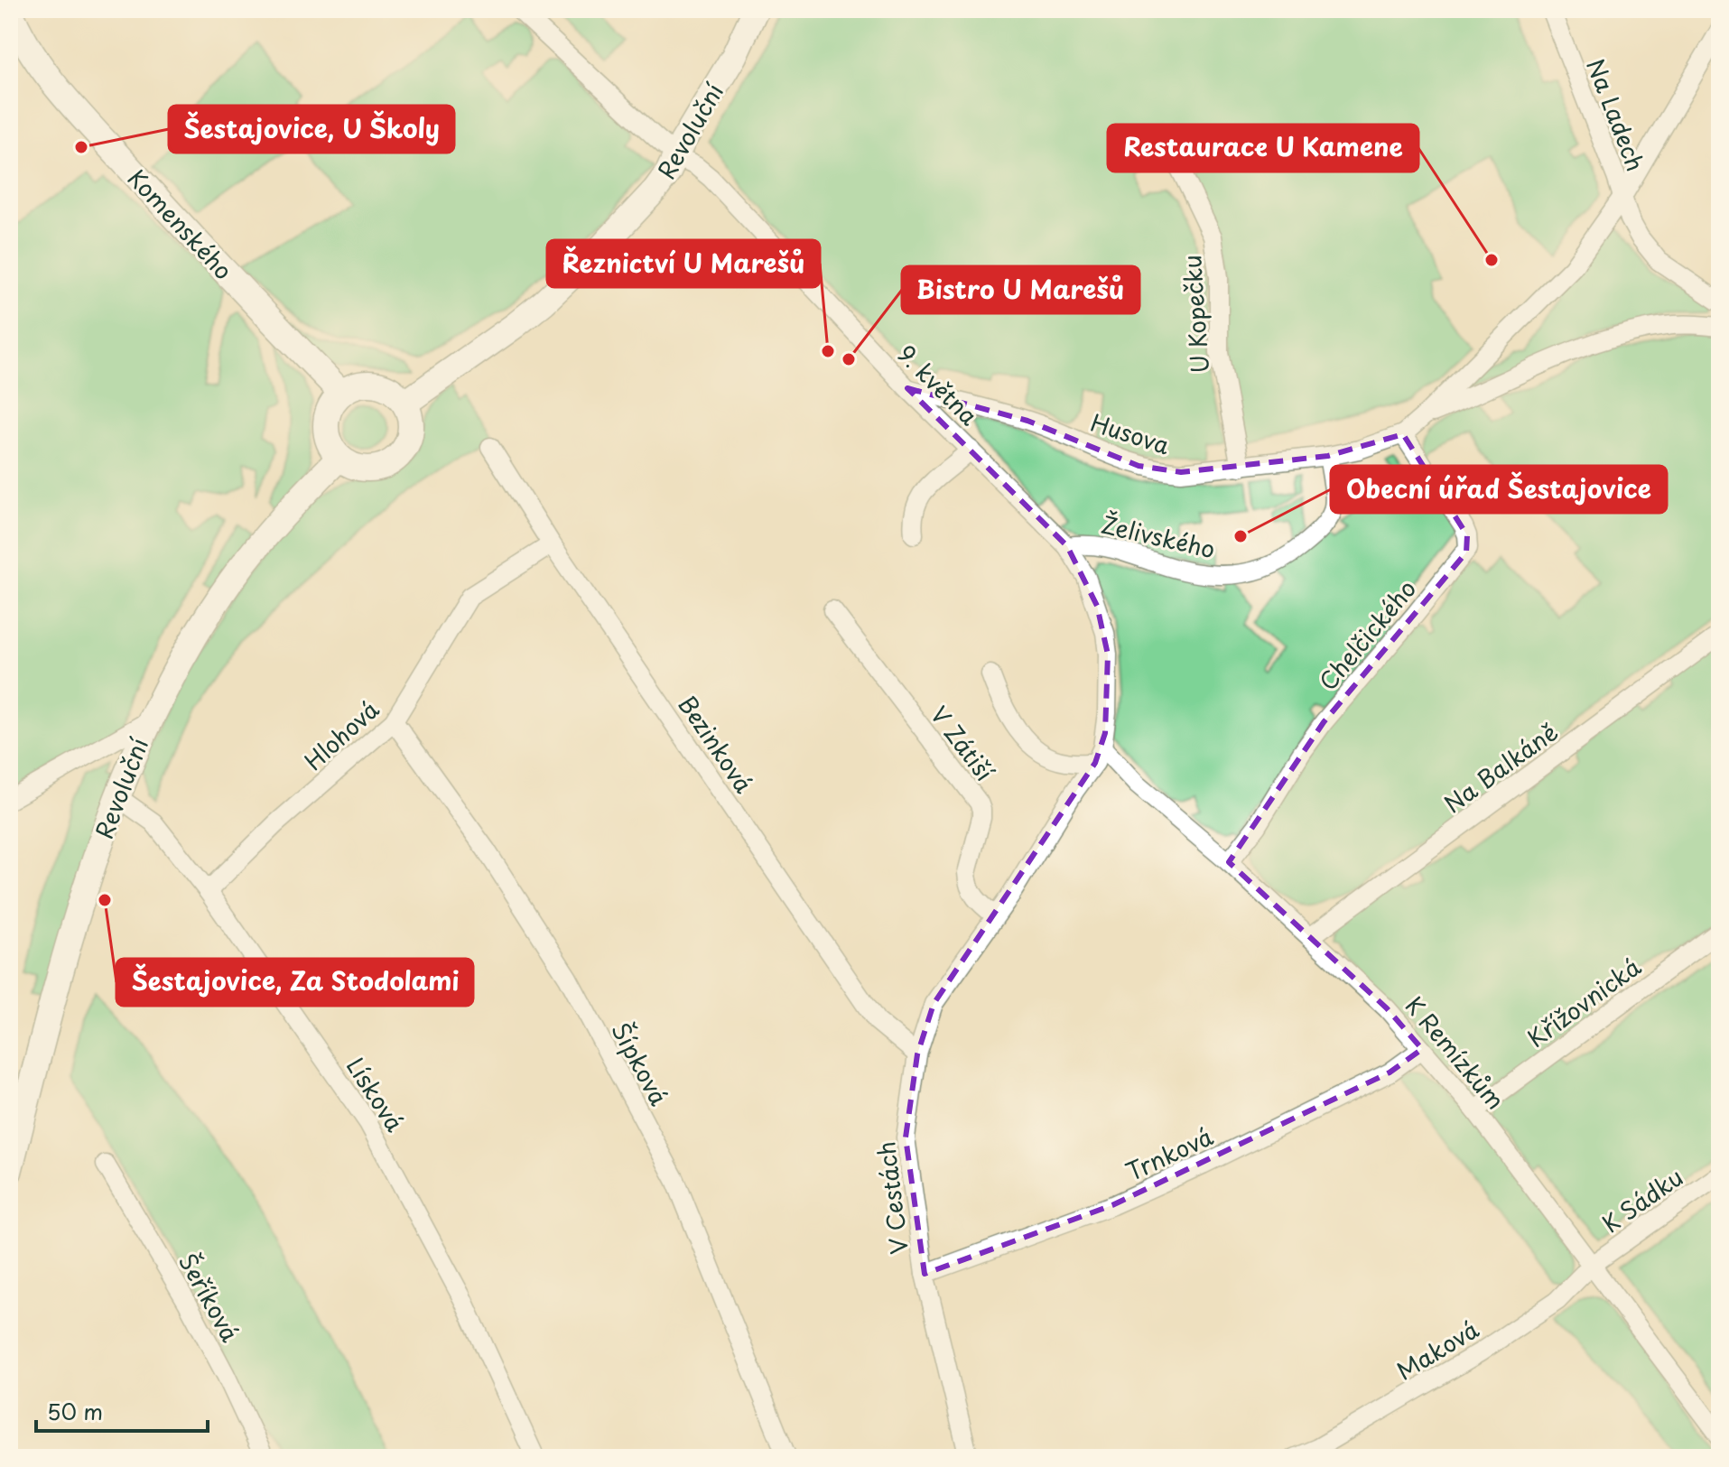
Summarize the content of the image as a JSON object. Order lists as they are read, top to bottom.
{
  "streets": {
    "street": [
      "Na Ladech",
      "Revoluční",
      "Komenského",
      "U Kopečku",
      "9. května",
      "Husova",
      "Želivského",
      "Chelčického",
      "Hlohová",
      "V Zátiší",
      "Bezinková",
      "Na Balkáně",
      "Křížovnická",
      "K Remízkům",
      "Šípková",
      "Lísková",
      "Trnková",
      "V Cestách",
      "K Sádku",
      "Šeříková",
      "Maková"
    ]
  },
  "crossings": [
    ["Na Ladech", "Husova"],
    ["Revoluční", "Komenského"],
    ["Revoluční", "9. května"],
    ["Revoluční", "Lísková"],
    ["U Kopečku", "Husova"],
    ["9. května", "Husova"],
    ["9. května", "Želivského"],
    ["9. května", "K Remízkům"],
    ["9. května", "V Cestách"],
    ["Husova", "Želivského"],
    ["Husova", "Chelčického"],
    ["Chelčického", "K Remízkům"],
    ["Hlohová", "Bezinková"],
    ["Hlohová", "Šípková"],
    ["Hlohová", "Lísková"],
    ["V Zátiší", "V Cestách"],
    ["Bezinková", "V Cestách"],
    ["Na Balkáně", "K Remízkům"],
    ["Křížovnická", "K Remízkům"],
    ["K Remízkům", "Trnková"],
    ["K Remízkům", "V Cestách"],
    ["K Remízkům", "K Sádku"],
    ["K Remízkům", "Maková"],
    ["Trnková", "V Cestách"],
    ["K Sádku", "Maková"]
  ],
  "places": [
    "Šestajovice, U Školy",
    "Restaurace U Kamene",
    "Řeznictví U Marešů",
    "Bistro U Marešů",
    "Obecní úřad Šestajovice",
    "Šestajovice, Za Stodolami"
  ],
  "scale_bar": "50 m"
}
